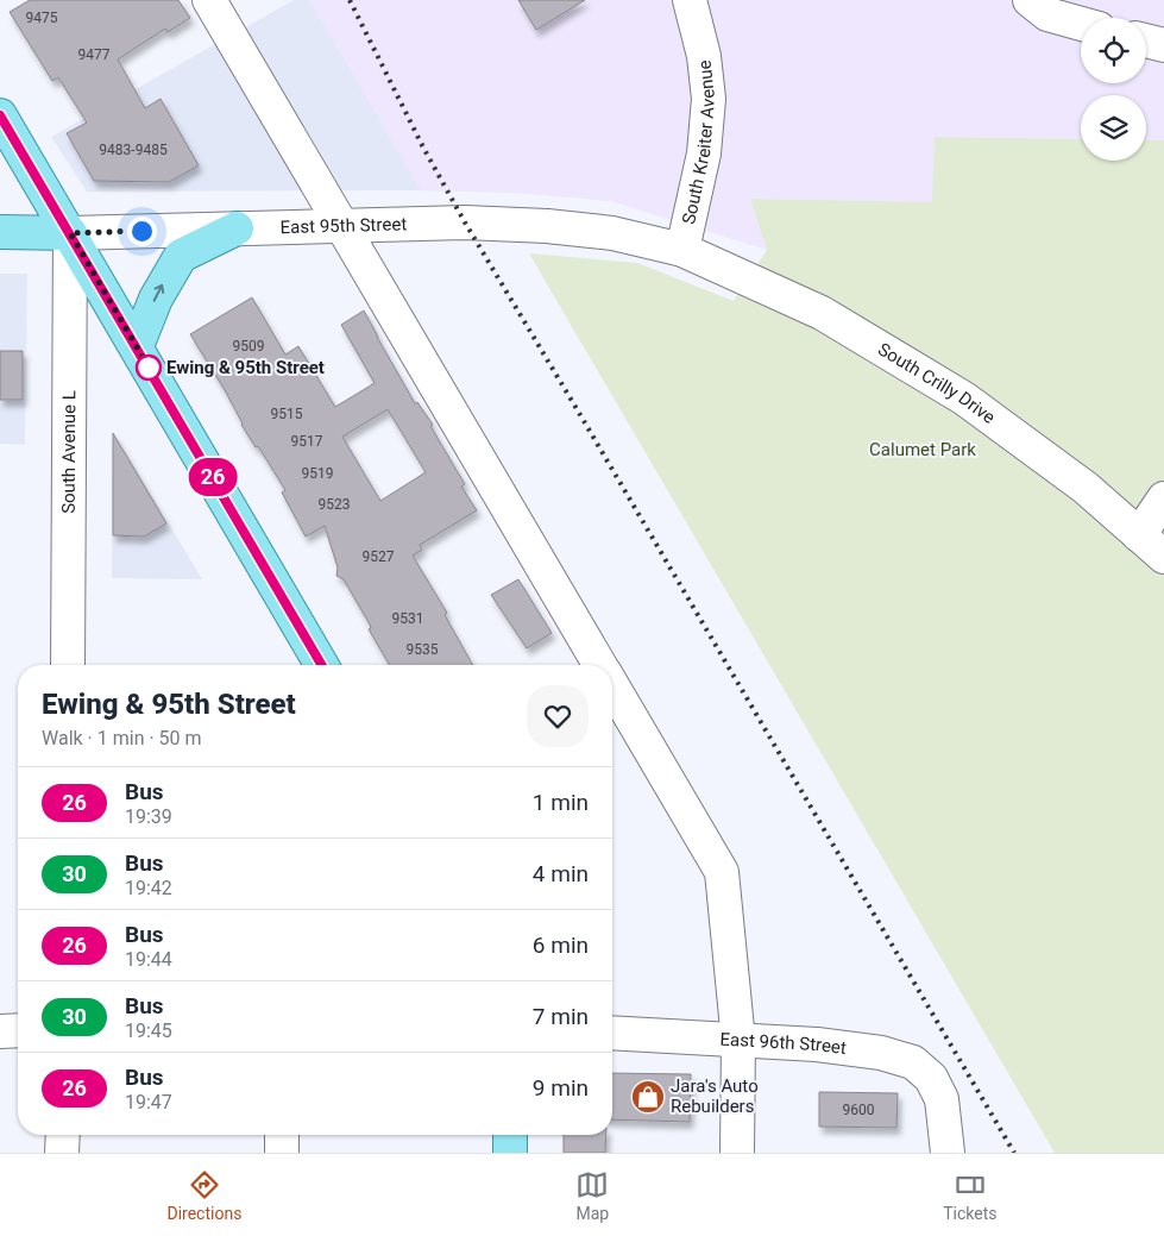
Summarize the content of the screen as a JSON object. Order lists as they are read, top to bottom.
{
  "streets": {
    "main road": ["East 95th Street"],
    "street": [
      "South Kreiter Avenue",
      "South Crilly Drive",
      "South Avenue L",
      "East 96th Street"
    ]
  },
  "crossings": [
    ["South Kreiter Avenue", "East 95th Street"],
    ["South Kreiter Avenue", "South Crilly Drive"],
    ["East 95th Street", "South Crilly Drive"],
    ["East 95th Street", "South Avenue L"]
  ],
  "parks": ["Calumet Park"],
  "places": {
    "other": ["Ewing & 95th Street"],
    "shop": ["Jara's Auto Rebuilders"]
  },
  "lines": ["bus line 26"],
  "house_numbers": [
    "9475",
    "9477",
    "9483-9485",
    "9509",
    "9515",
    "9517",
    "9519",
    "9523",
    "9527",
    "9531",
    "9535",
    "9600"
  ],
  "page": {
    "on_map": "26",
    "heading": ["Ewing & 95th Street", "Walk · 1 min · 50 m"],
    "list": [
      {
        "mark": "26",
        "name": "Bus",
        "note": "19:39",
        "value": "1 min"
      },
      {
        "mark": "30",
        "name": "Bus",
        "note": "19:42",
        "value": "4 min"
      },
      {
        "mark": "26",
        "name": "Bus",
        "note": "19:44",
        "value": "6 min"
      },
      {
        "mark": "30",
        "name": "Bus",
        "note": "19:45",
        "value": "7 min"
      },
      {
        "mark": "26",
        "name": "Bus",
        "note": "19:47",
        "value": "9 min"
      }
    ],
    "tabs": ["Directions", "Map", "Tickets"]
  }
}
